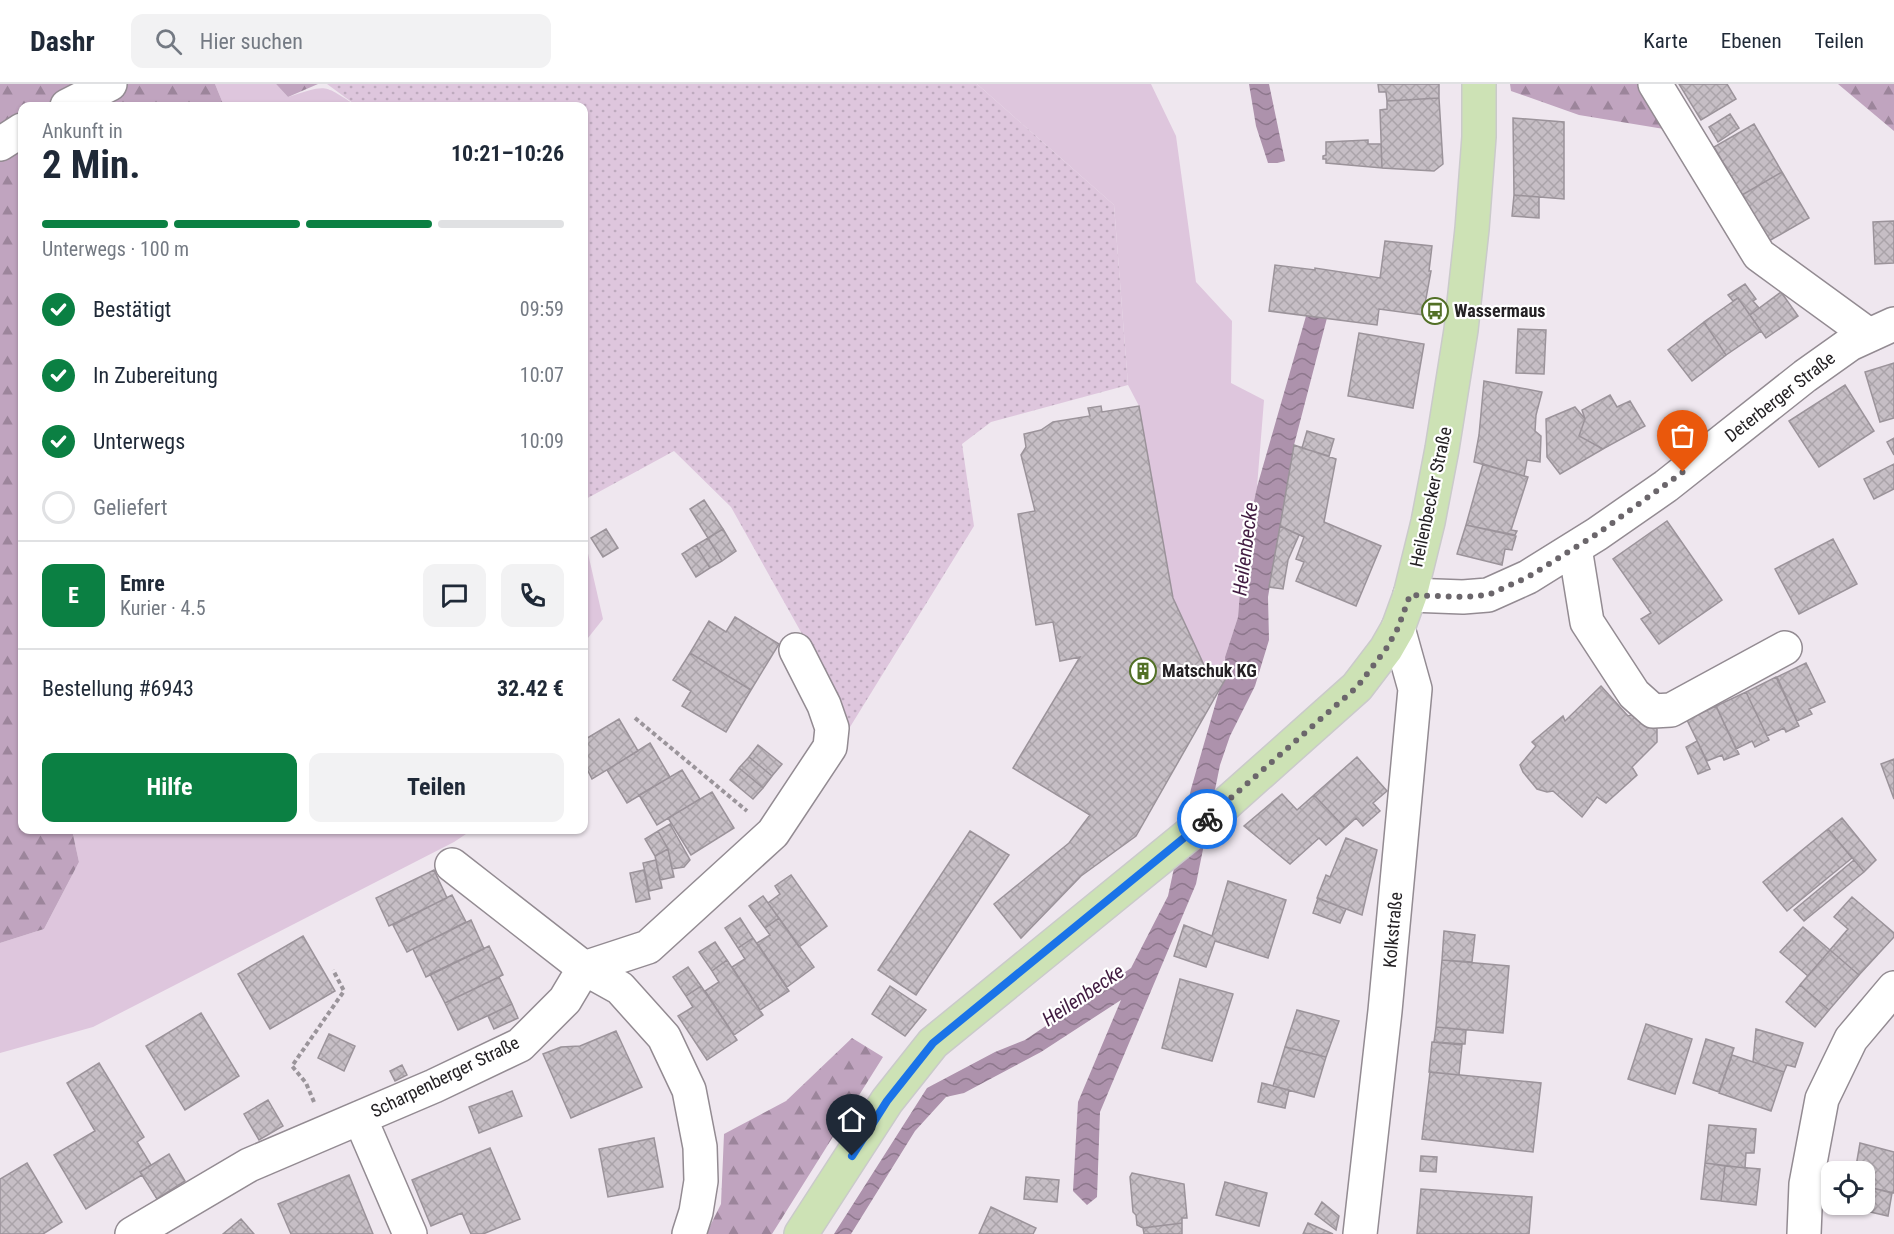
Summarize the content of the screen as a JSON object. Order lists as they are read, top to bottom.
{
  "streets": {
    "main road": ["Heilenbecker Straße"],
    "street": ["Deterberger Straße", "Kolkstraße", "Scharpenberger Straße"]
  },
  "crossings": [
    ["Deterberger Straße", "Heilenbecker Straße"],
    ["Heilenbecker Straße", "Kolkstraße"]
  ],
  "water": ["Heilenbecke"],
  "places": {
    "bus stop": ["Wassermaus"],
    "building": ["Matschuk KG"]
  },
  "page": {
    "header": "Dashr",
    "search": "Hier suchen",
    "nav": ["Karte", "Ebenen", "Teilen"],
    "heading": ["2 Min.", "Ankunft in", "10:21–10:26"],
    "panel": [
      "Emre",
      "Kurier · 4.5",
      "Bestellung #6943",
      "32.42 €"
    ],
    "bar": "Unterwegs · 100 m",
    "list": [
      ["Bestätigt", "09:59"],
      ["In Zubereitung", "10:07"],
      ["Unterwegs", "10:09"],
      "Geliefert"
    ],
    "round": "E",
    "buttons": ["Hilfe", "Teilen"]
  }
}
